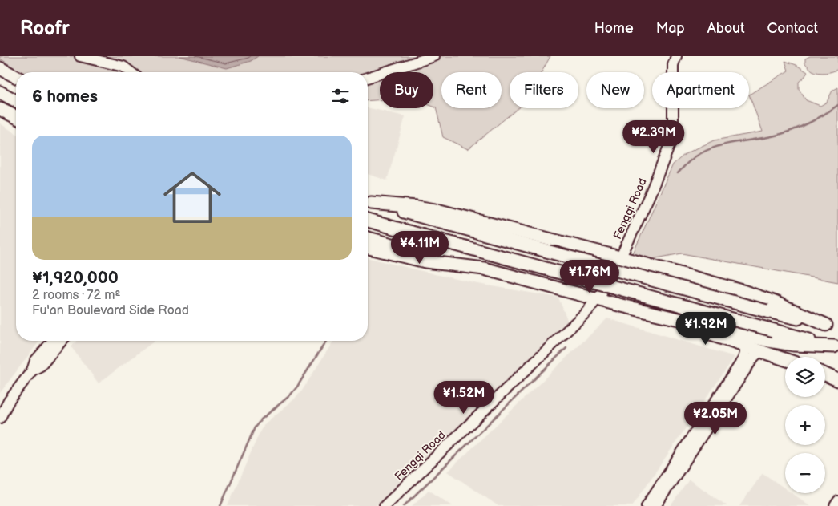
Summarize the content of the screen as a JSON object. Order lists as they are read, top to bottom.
{
  "streets": {
    "street": ["Fengqi Road"]
  },
  "page": {
    "header": "Roofr",
    "nav": [
      "Home",
      "Map",
      "About",
      "Contact"
    ],
    "chip": [
      "Buy",
      "Rent",
      "Filters",
      "New",
      "Apartment"
    ],
    "heading": "6 homes",
    "price": [
      "¥2.39M",
      "¥4.11M",
      "¥1.76M",
      "¥1.92M",
      "¥1.52M",
      "¥2.05M"
    ],
    "list": [
      {
        "name": "¥1,920,000",
        "note": "2 rooms · 72 m² · Fu'an Boulevard Side Road"
      }
    ],
    "map_buttons": ["+", "−"]
  }
}
